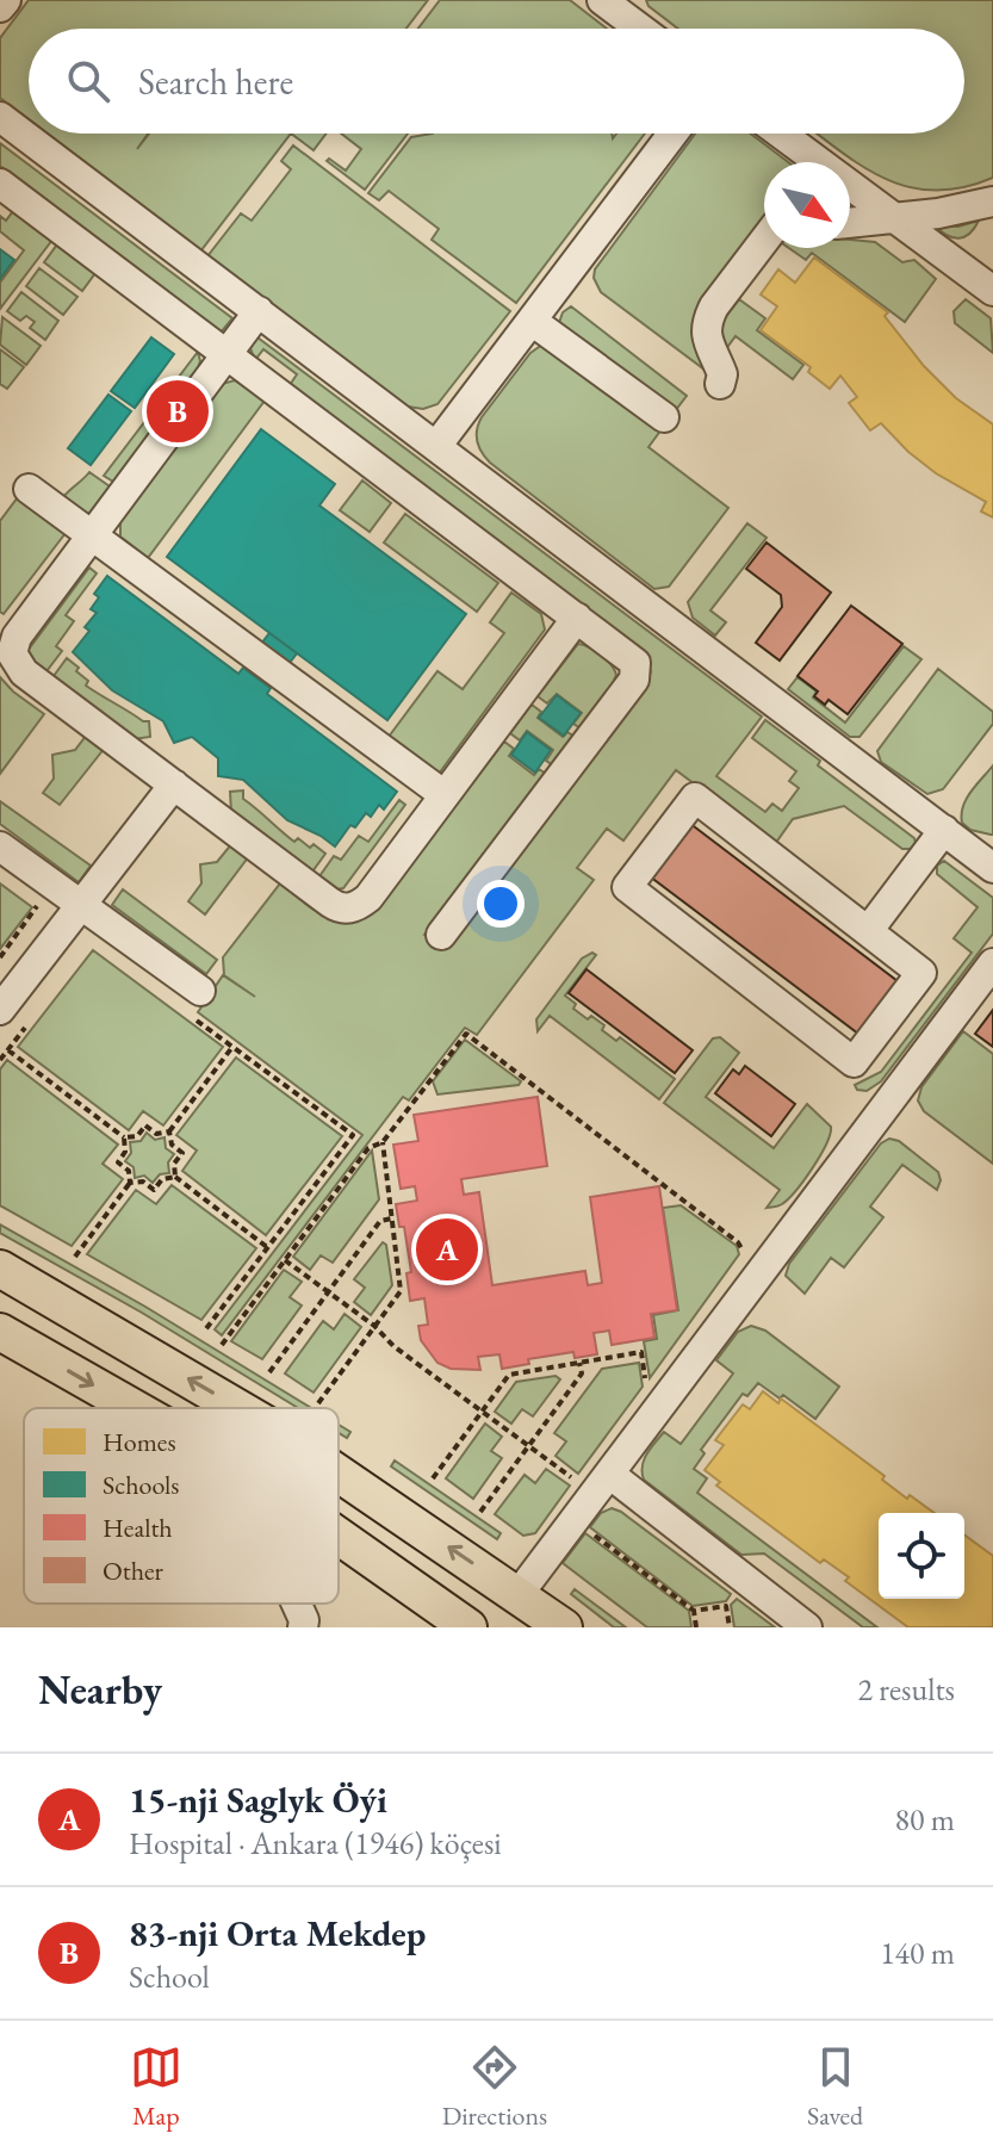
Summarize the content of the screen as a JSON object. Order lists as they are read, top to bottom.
{
  "legend": [
    "Homes",
    "Schools",
    "Health",
    "Other"
  ],
  "north": "bottom right",
  "page": {
    "search": "Search here",
    "pins": ["B", "A"],
    "heading": ["Nearby", "2 results"],
    "list": [
      {
        "mark": "A",
        "name": "15-nji Saglyk Öýi",
        "note": "Hospital · Ankara (1946) köçesi",
        "value": "80 m"
      },
      {
        "mark": "B",
        "name": "83-nji Orta Mekdep",
        "note": "School",
        "value": "140 m"
      }
    ],
    "nav": ["Map", "Directions", "Saved"]
  }
}
